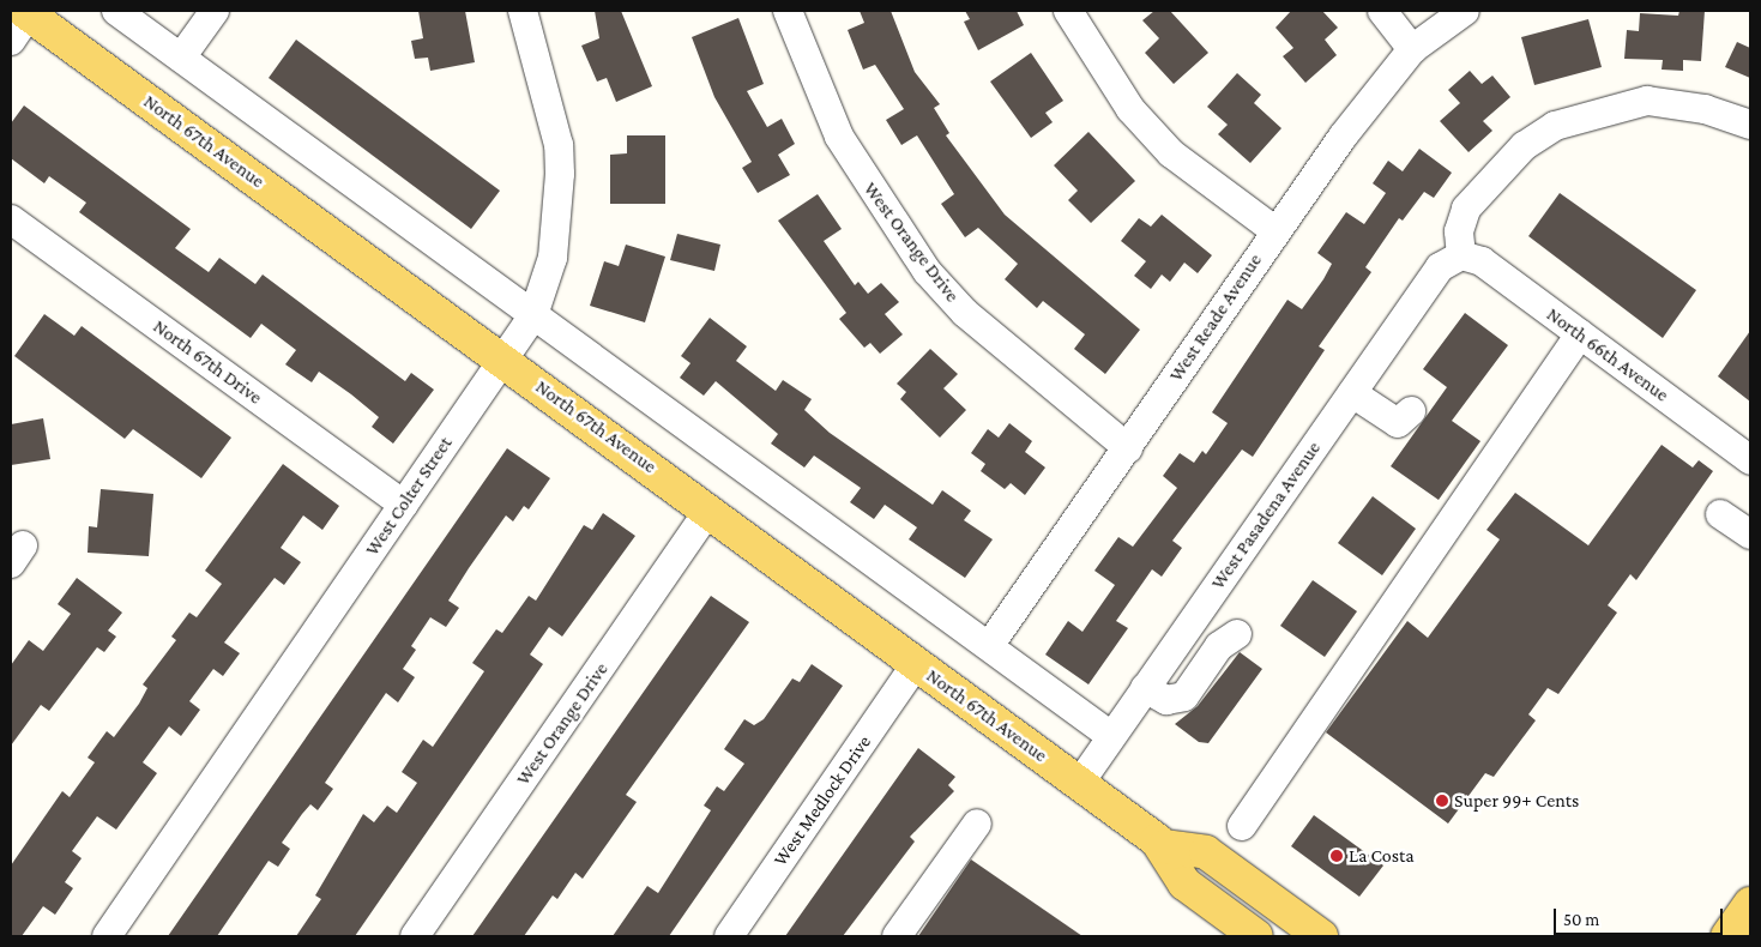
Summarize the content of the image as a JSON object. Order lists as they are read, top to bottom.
{
  "streets": {
    "main road": ["North 67th Avenue"],
    "street": [
      "West Orange Drive",
      "West Reade Avenue",
      "North 66th Avenue",
      "North 67th Drive",
      "West Colter Street",
      "West Pasadena Avenue",
      "West Medlock Drive"
    ]
  },
  "crossings": [
    ["North 67th Avenue", "West Orange Drive"],
    ["North 67th Avenue", "West Colter Street"],
    ["North 67th Avenue", "West Pasadena Avenue"],
    ["North 67th Avenue", "West Medlock Drive"],
    ["West Orange Drive", "West Reade Avenue"],
    ["North 66th Avenue", "West Pasadena Avenue"],
    ["North 67th Drive", "West Colter Street"]
  ],
  "places": ["Super 99+ Cents", "La Costa"],
  "scale_bar": "50 m"
}
